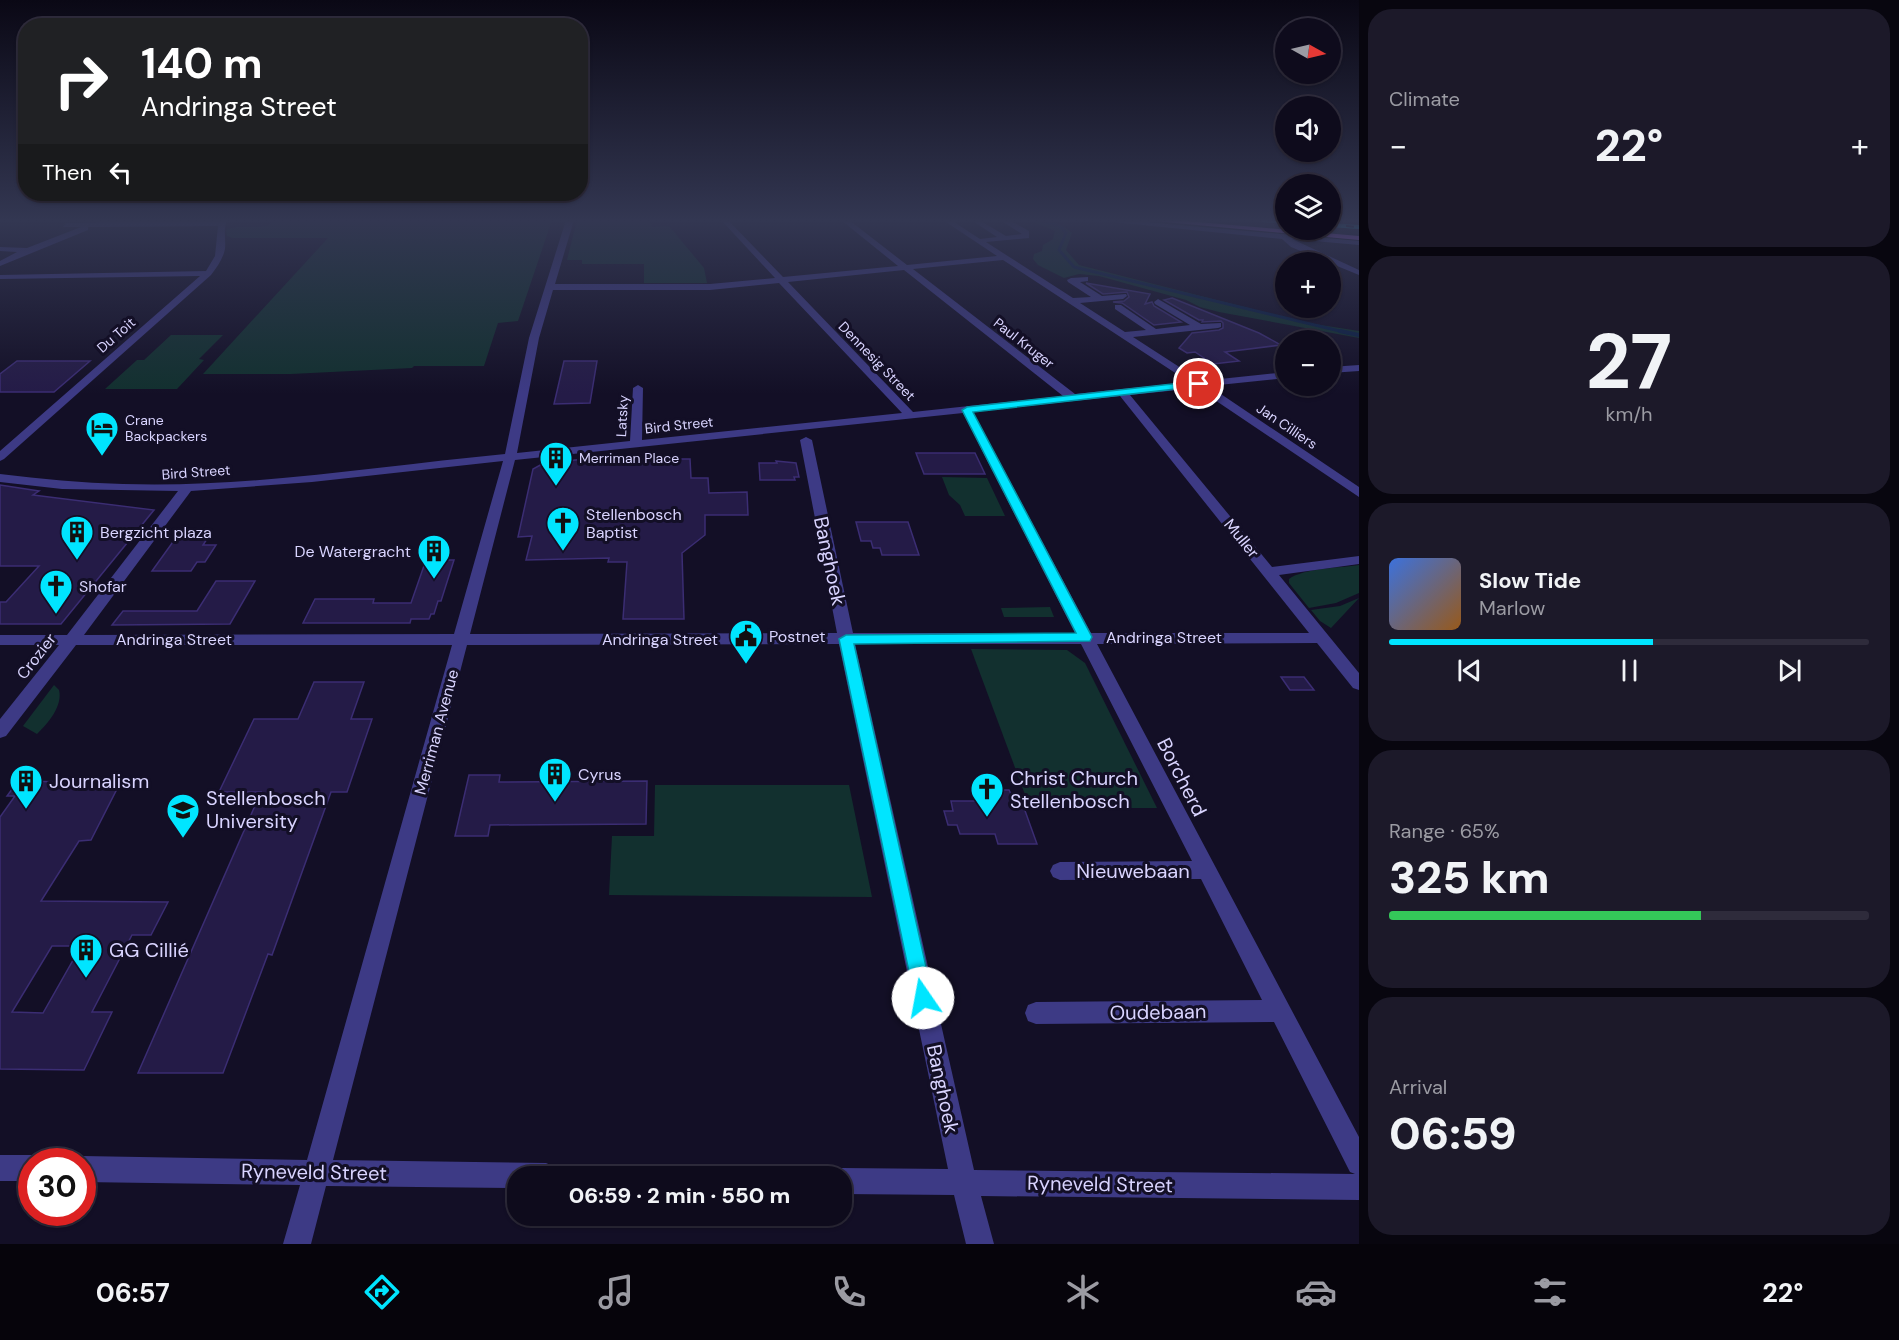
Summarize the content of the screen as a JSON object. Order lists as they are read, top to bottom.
{
  "streets": {
    "street": [
      "Du Toit",
      "Paul Kruger",
      "Dennesig Street",
      "Latsky",
      "Bird Street",
      "Jan Cilliers",
      "Muller",
      "Banghoek",
      "Andringa Street",
      "Crozier",
      "Merriman Avenue",
      "Borcherd",
      "Nieuwebaan",
      "Oudebaan",
      "Ryneveld Street"
    ]
  },
  "crossings": [
    ["Paul Kruger", "Bird Street"],
    ["Dennesig Street", "Bird Street"],
    ["Latsky", "Bird Street"],
    ["Bird Street", "Jan Cilliers"],
    ["Bird Street", "Muller"],
    ["Bird Street", "Crozier"],
    ["Bird Street", "Merriman Avenue"],
    ["Bird Street", "Borcherd"],
    ["Muller", "Andringa Street"],
    ["Banghoek", "Andringa Street"],
    ["Banghoek", "Ryneveld Street"],
    ["Andringa Street", "Crozier"],
    ["Andringa Street", "Merriman Avenue"],
    ["Andringa Street", "Borcherd"],
    ["Merriman Avenue", "Ryneveld Street"],
    ["Borcherd", "Nieuwebaan"],
    ["Borcherd", "Oudebaan"]
  ],
  "places": {
    "hotel": ["Crane Backpackers"],
    "building": [
      "Merriman Place",
      "Bergzicht plaza",
      "De Watergracht",
      "Cyrus",
      "Journalism",
      "GG Cillié"
    ],
    "church": ["Stellenbosch Baptist", "Shofar", "Christ Church Stellenbosch"],
    "public building": ["Postnet"],
    "school or university": ["Stellenbosch University"]
  },
  "north": "right",
  "page": {
    "tile": [
      "Climate",
      ["27", "km/h"],
      ["Range · 65%", "325 km"],
      ["Arrival", "06:59"]
    ],
    "map_buttons": ["+", "−"],
    "turn": ["140 m", "Andringa Street"],
    "heat": ["−", "22°", "+"],
    "then": "Then",
    "song": ["Slow Tide", "Marlow"],
    "limit": "30",
    "trip": "06:59 · 2 min · 550 m",
    "tabs": ["06:57", "22°"]
  }
}
